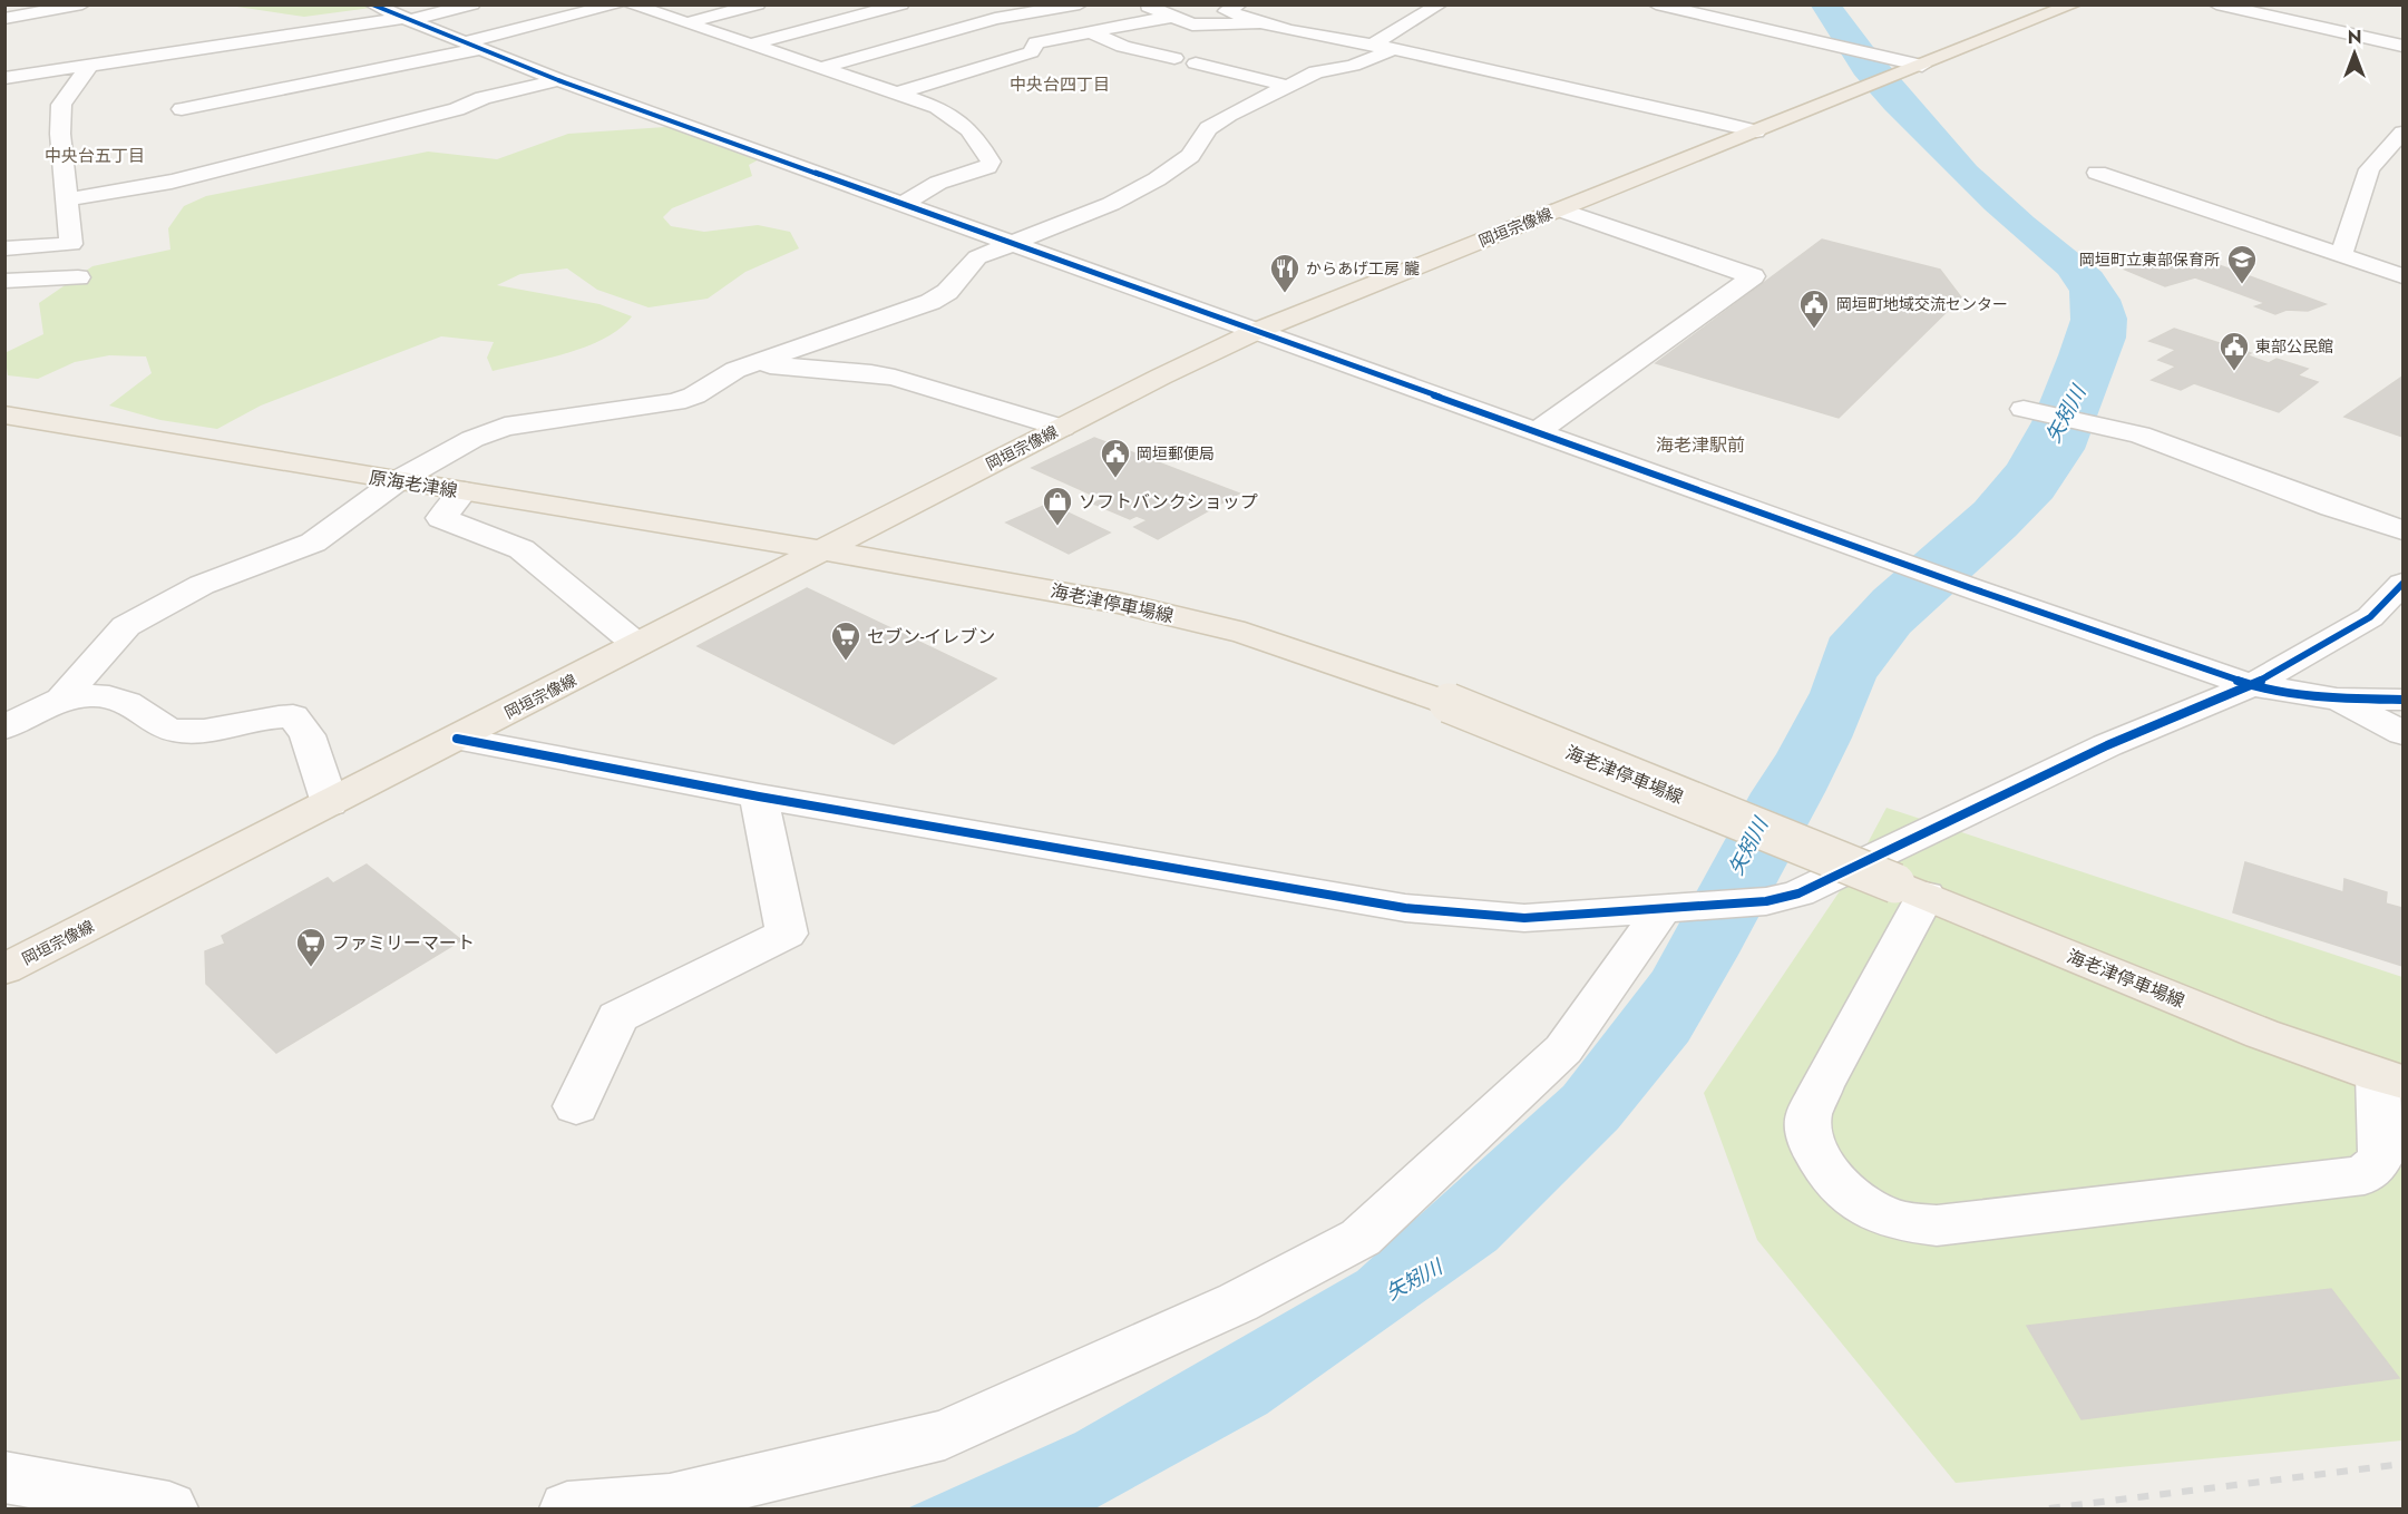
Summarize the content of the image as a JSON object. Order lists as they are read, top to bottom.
{
  "streets": {
    "main road": ["岡垣宗像線", "原海老津線", "海老津停車場線"]
  },
  "crossings": [
    ["岡垣宗像線", "原海老津線"],
    ["岡垣宗像線", "海老津停車場線"],
    ["原海老津線", "海老津停車場線"]
  ],
  "districts": ["中央台四丁目", "中央台五丁目", "海老津駅前"],
  "water": ["矢矧川"],
  "places": {
    "school or university": ["岡垣町立東部保育所"],
    "restaurant": ["からあげ工房 朧"],
    "public building": ["岡垣町地域交流センター", "東部公民館", "岡垣郵便局"],
    "shop": ["ソフトバンクショップ"],
    "supermarket": ["セブン-イレブン", "ファミリーマート"]
  },
  "north": "top"
}
